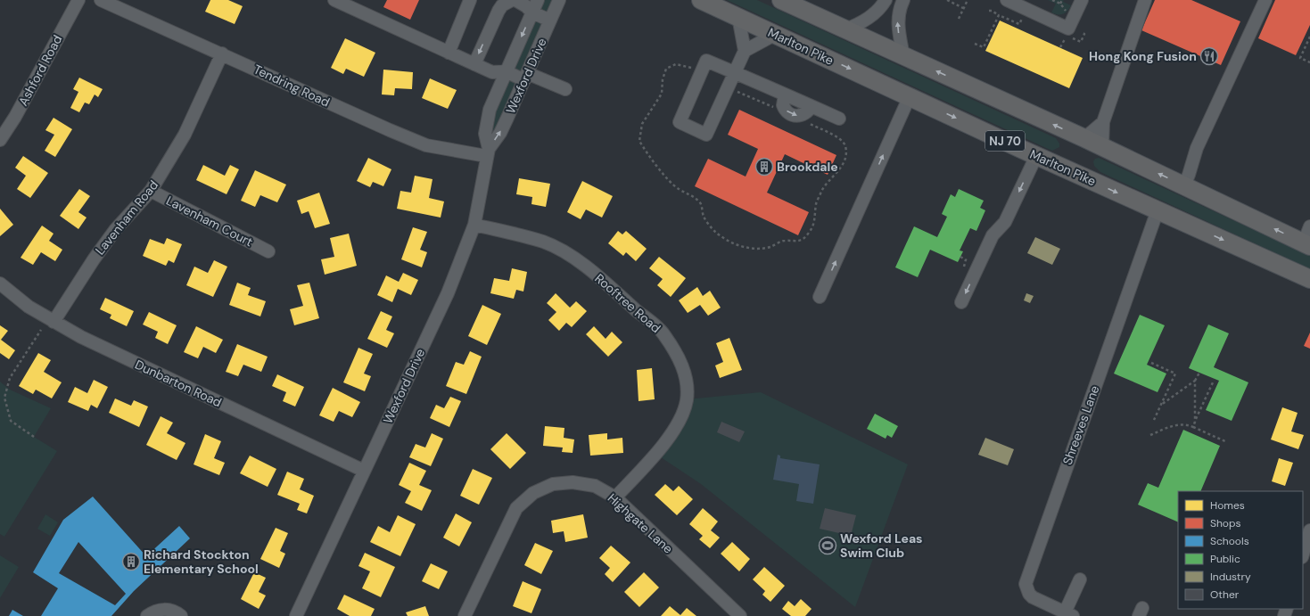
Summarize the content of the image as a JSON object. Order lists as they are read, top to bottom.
{
  "streets": {
    "highway": ["Marlton Pike", "NJ 70"],
    "street": [
      "Ashford Road",
      "Wexford Drive",
      "Tendring Road",
      "Lavenham Road",
      "Lavenham Court",
      "Rooftree Road",
      "Dunbarton Road",
      "Shreeves Lane",
      "Highgate Lane"
    ]
  },
  "crossings": [
    ["Marlton Pike", "Shreeves Lane"],
    ["Wexford Drive", "Tendring Road"],
    ["Wexford Drive", "Rooftree Road"],
    ["Wexford Drive", "Dunbarton Road"],
    ["Tendring Road", "Lavenham Road"],
    ["Lavenham Road", "Lavenham Court"],
    ["Lavenham Road", "Dunbarton Road"],
    ["Rooftree Road", "Highgate Lane"]
  ],
  "places": {
    "restaurant": ["Hong Kong Fusion"],
    "building": ["Brookdale", "Richard Stockton Elementary School"],
    "sports": ["Wexford Leas Swim Club"]
  },
  "legend": [
    "Homes",
    "Shops",
    "Schools",
    "Public",
    "Industry",
    "Other"
  ]
}
